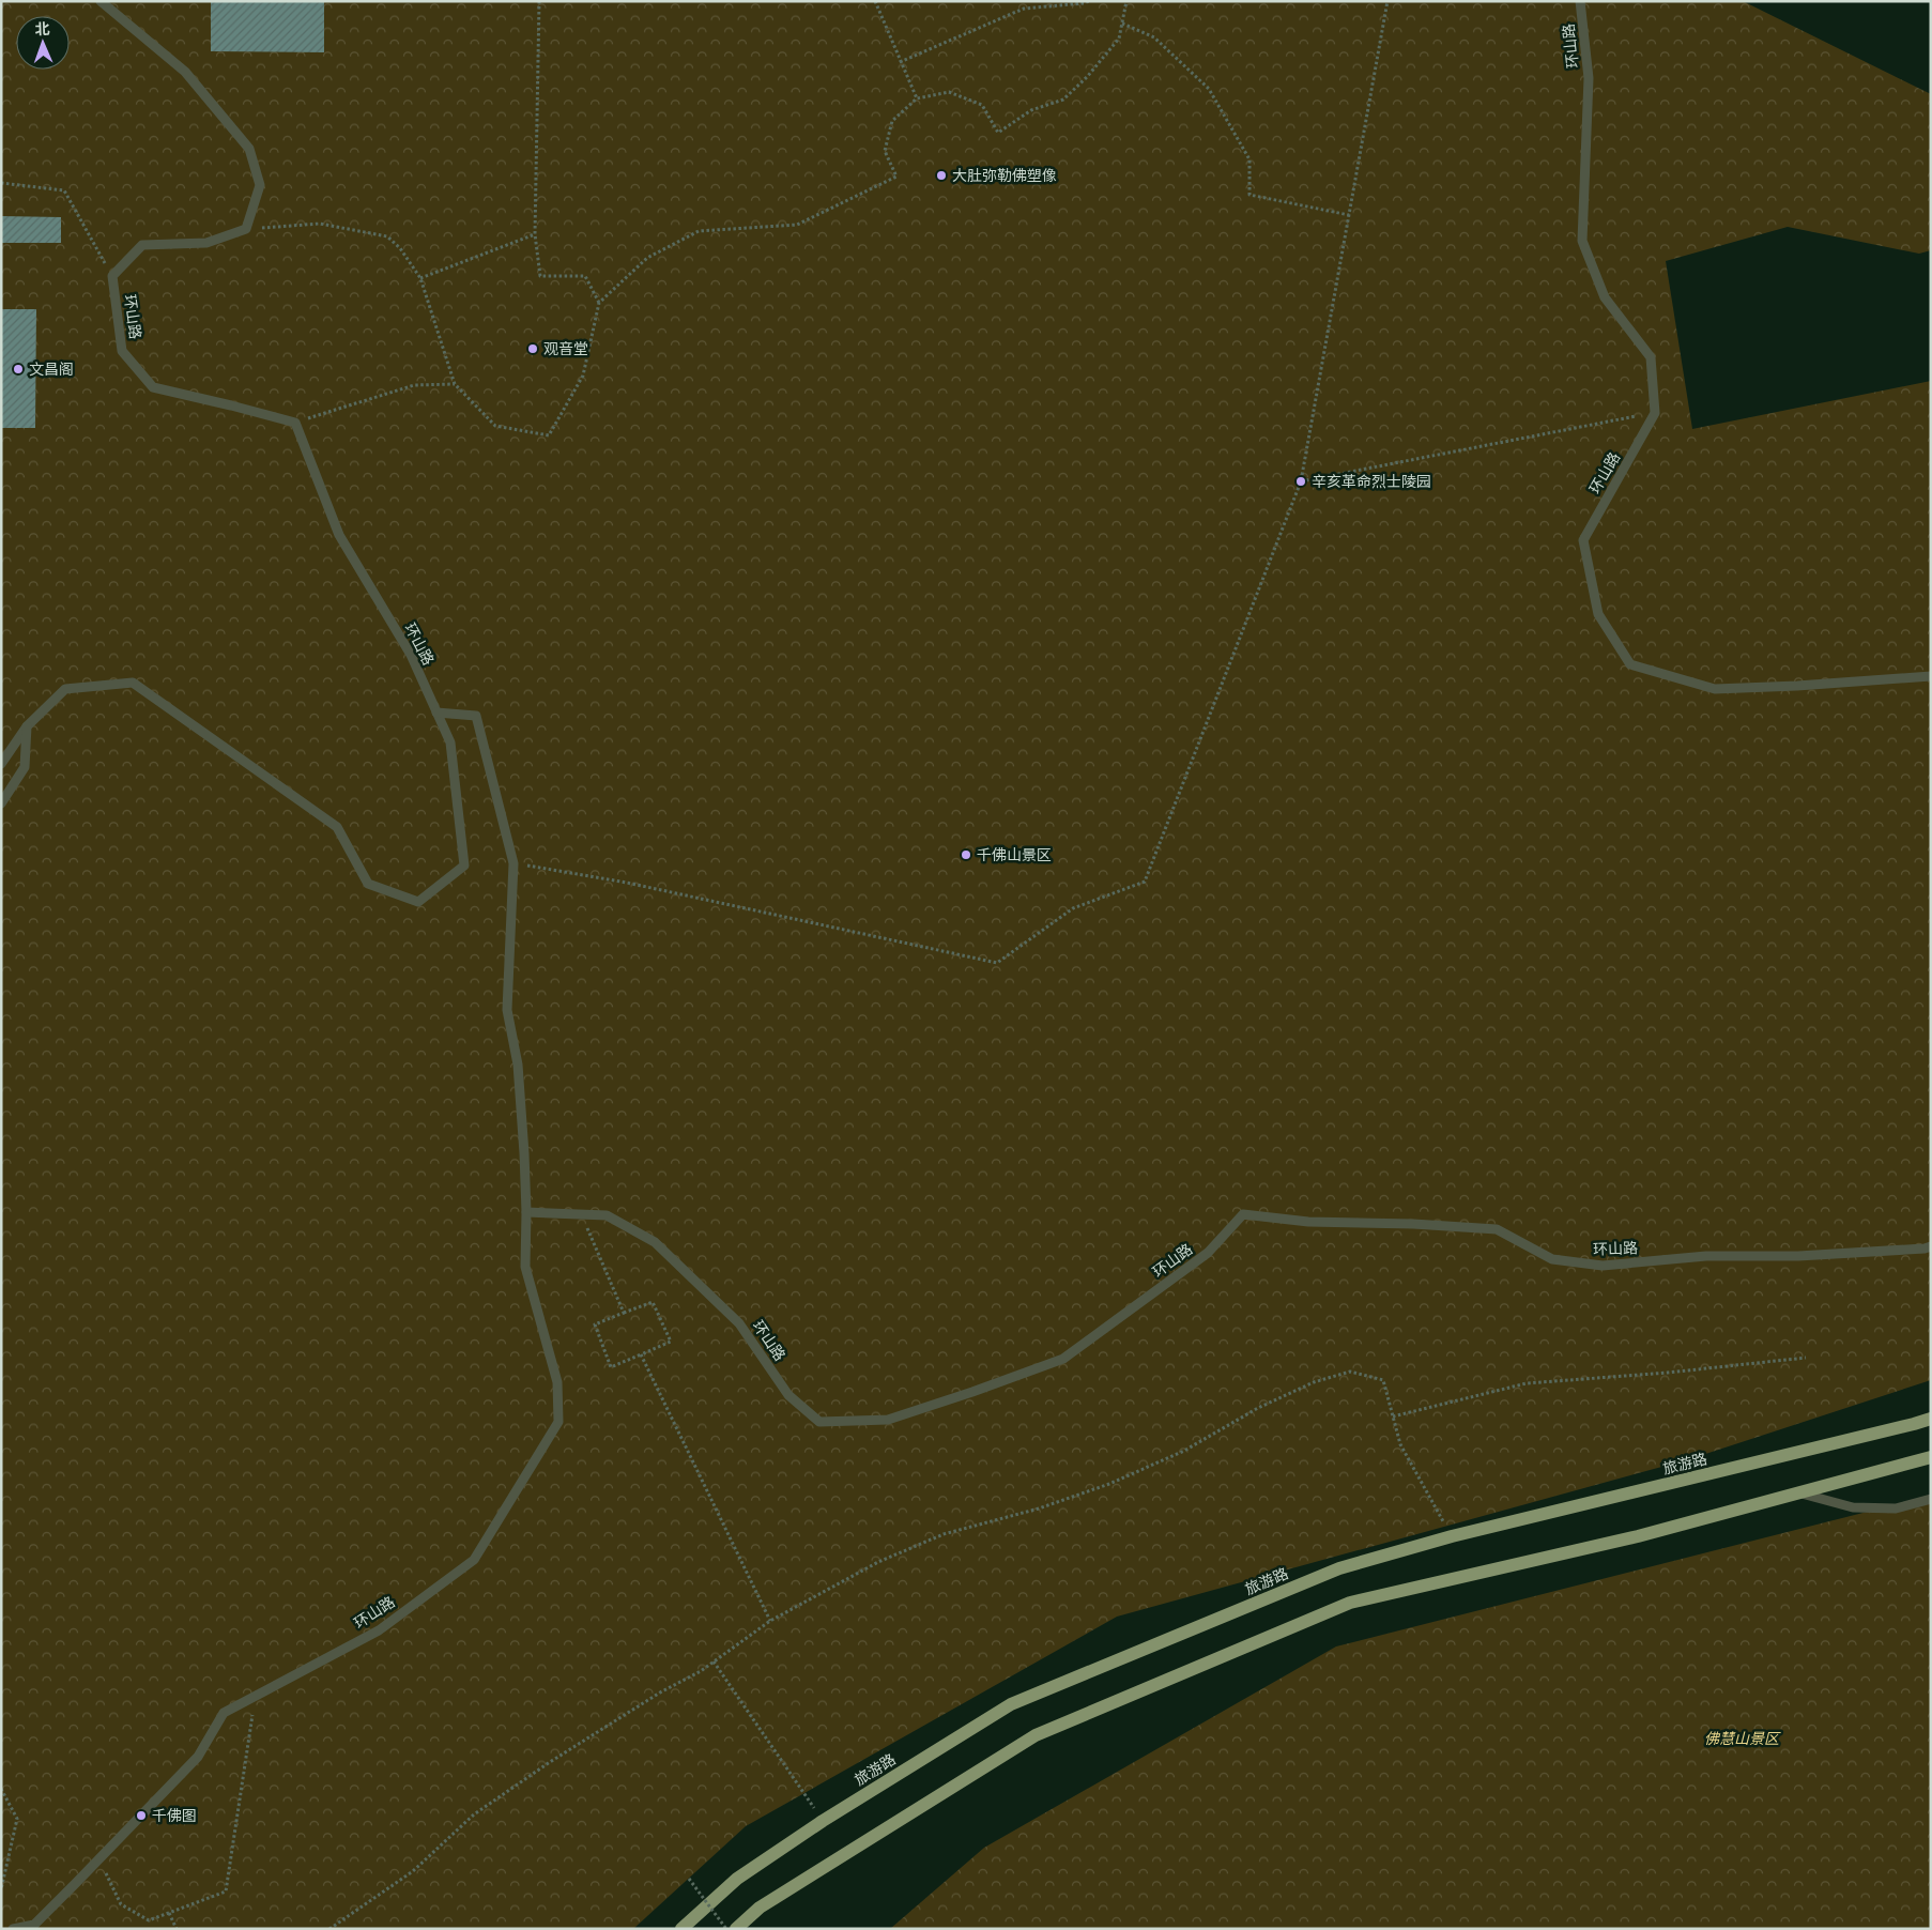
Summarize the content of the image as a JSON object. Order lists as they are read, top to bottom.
{
  "streets": {
    "main road": ["旅游路"],
    "lane": ["环山路"]
  },
  "parks": ["佛慧山景区"],
  "places": [
    "大肚弥勒佛塑像",
    "观音堂",
    "文昌阁",
    "辛亥革命烈士陵园",
    "千佛山景区",
    "千佛图"
  ],
  "north": "top"
}
